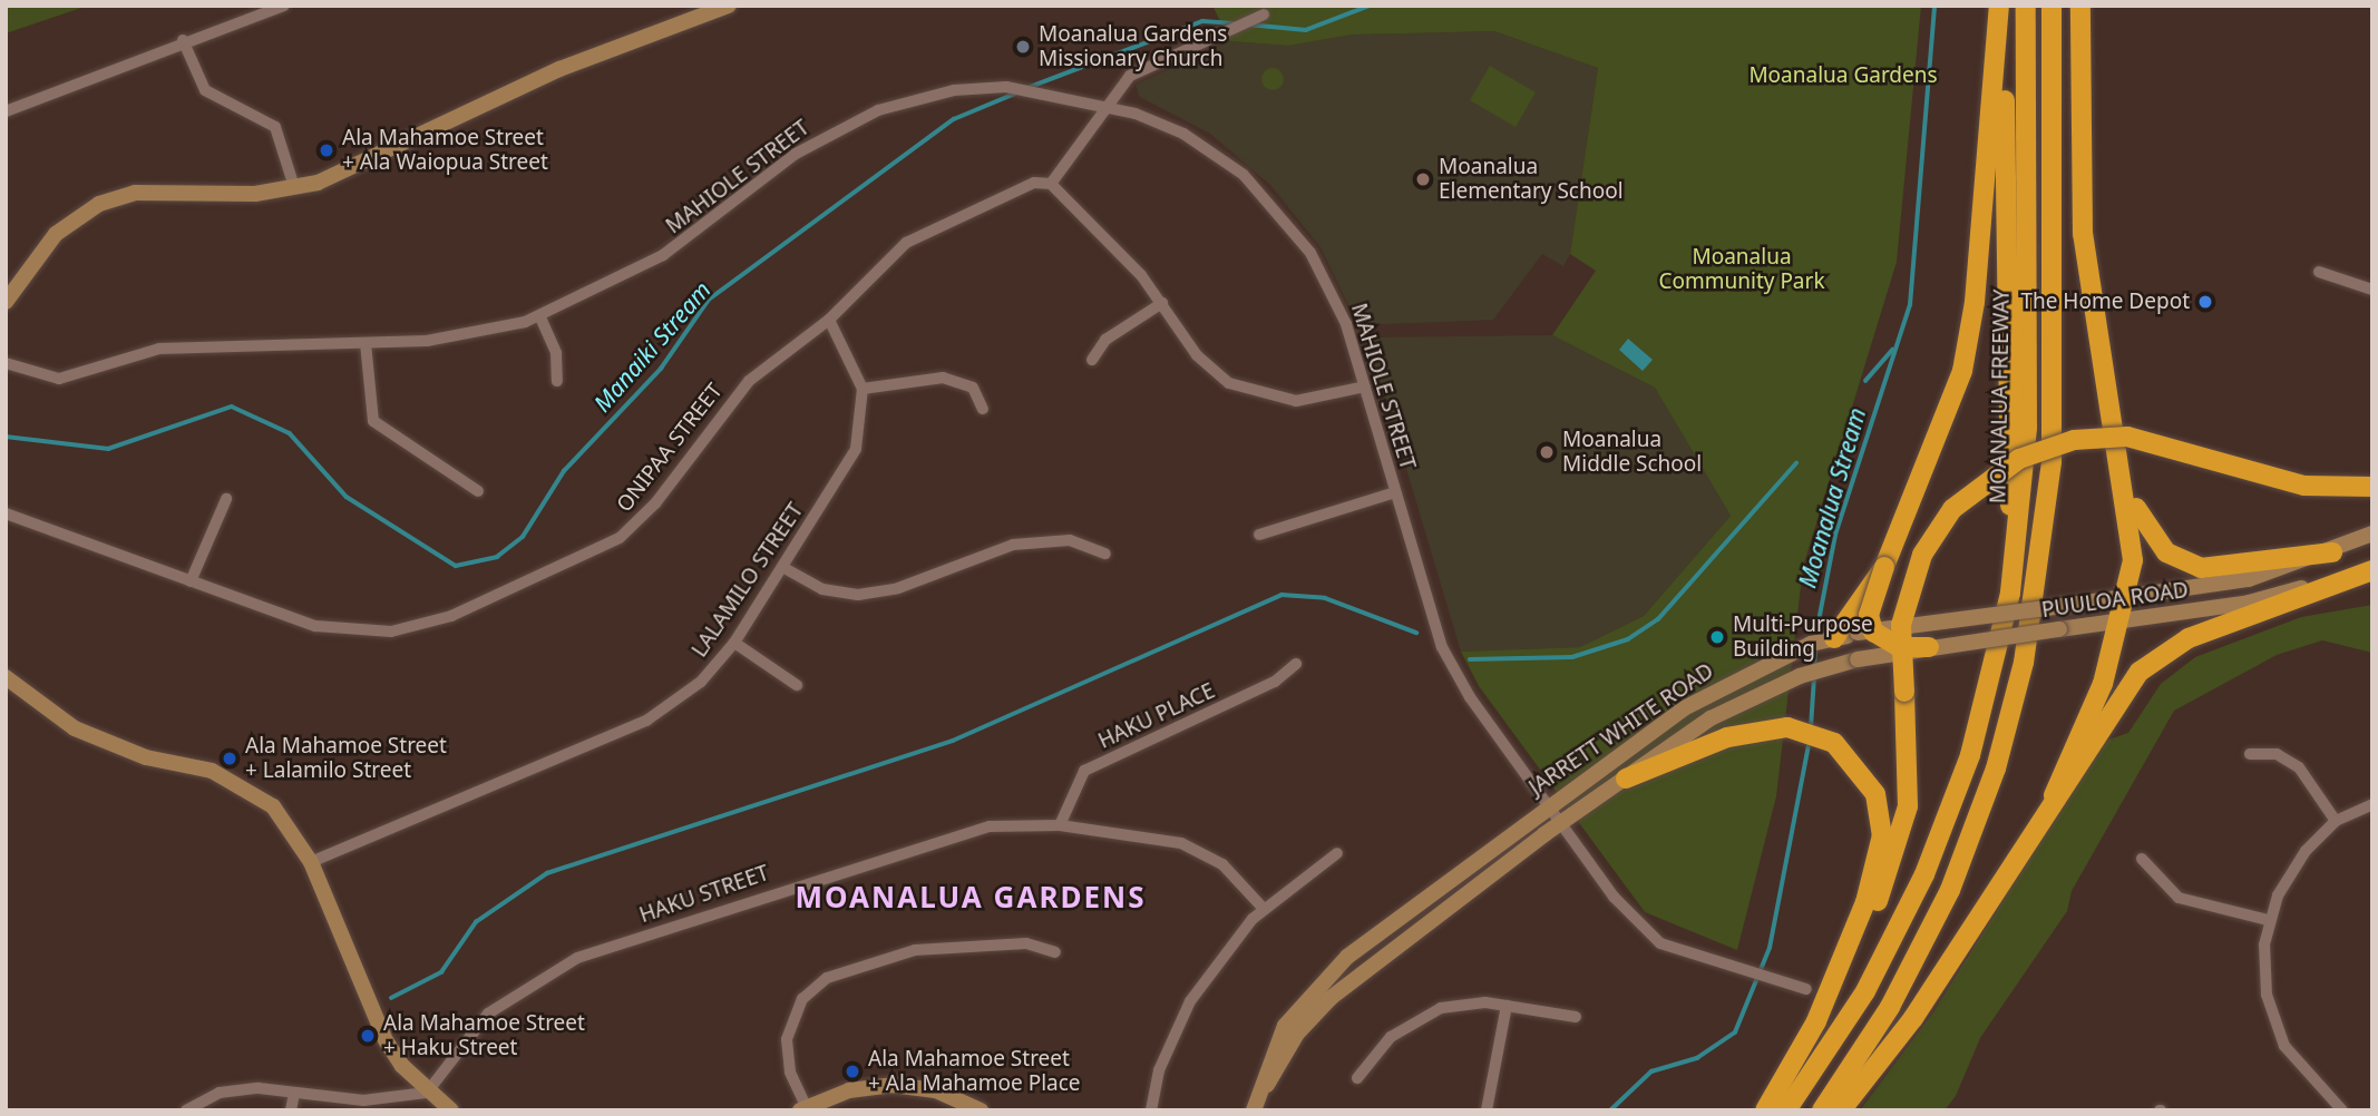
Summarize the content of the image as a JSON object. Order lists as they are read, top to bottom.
{
  "streets": {
    "highway": ["MOANALUA FREEWAY"],
    "street": [
      "MAHIOLE STREET",
      "ONIPAA STREET",
      "LALAMILO STREET",
      "PUULOA ROAD",
      "HAKU PLACE",
      "JARRETT WHITE ROAD",
      "HAKU STREET"
    ]
  },
  "crossings": [
    ["MAHIOLE STREET", "JARRETT WHITE ROAD"],
    ["PUULOA ROAD", "JARRETT WHITE ROAD"],
    ["HAKU PLACE", "HAKU STREET"]
  ],
  "districts": ["MOANALUA GARDENS"],
  "water": ["Manaiki Stream", "Moanalua Stream"],
  "parks": ["Moanalua Gardens", "Moanalua Community Park"],
  "places": [
    "Moanalua Gardens Missionary Church",
    "Ala Mahamoe Street + Ala Waiopua Street",
    "Moanalua Elementary School",
    "The Home Depot",
    "Moanalua Middle School",
    "Multi-Purpose Building",
    "Ala Mahamoe Street + Lalamilo Street",
    "Ala Mahamoe Street + Haku Street",
    "Ala Mahamoe Street + Ala Mahamoe Place"
  ]
}
